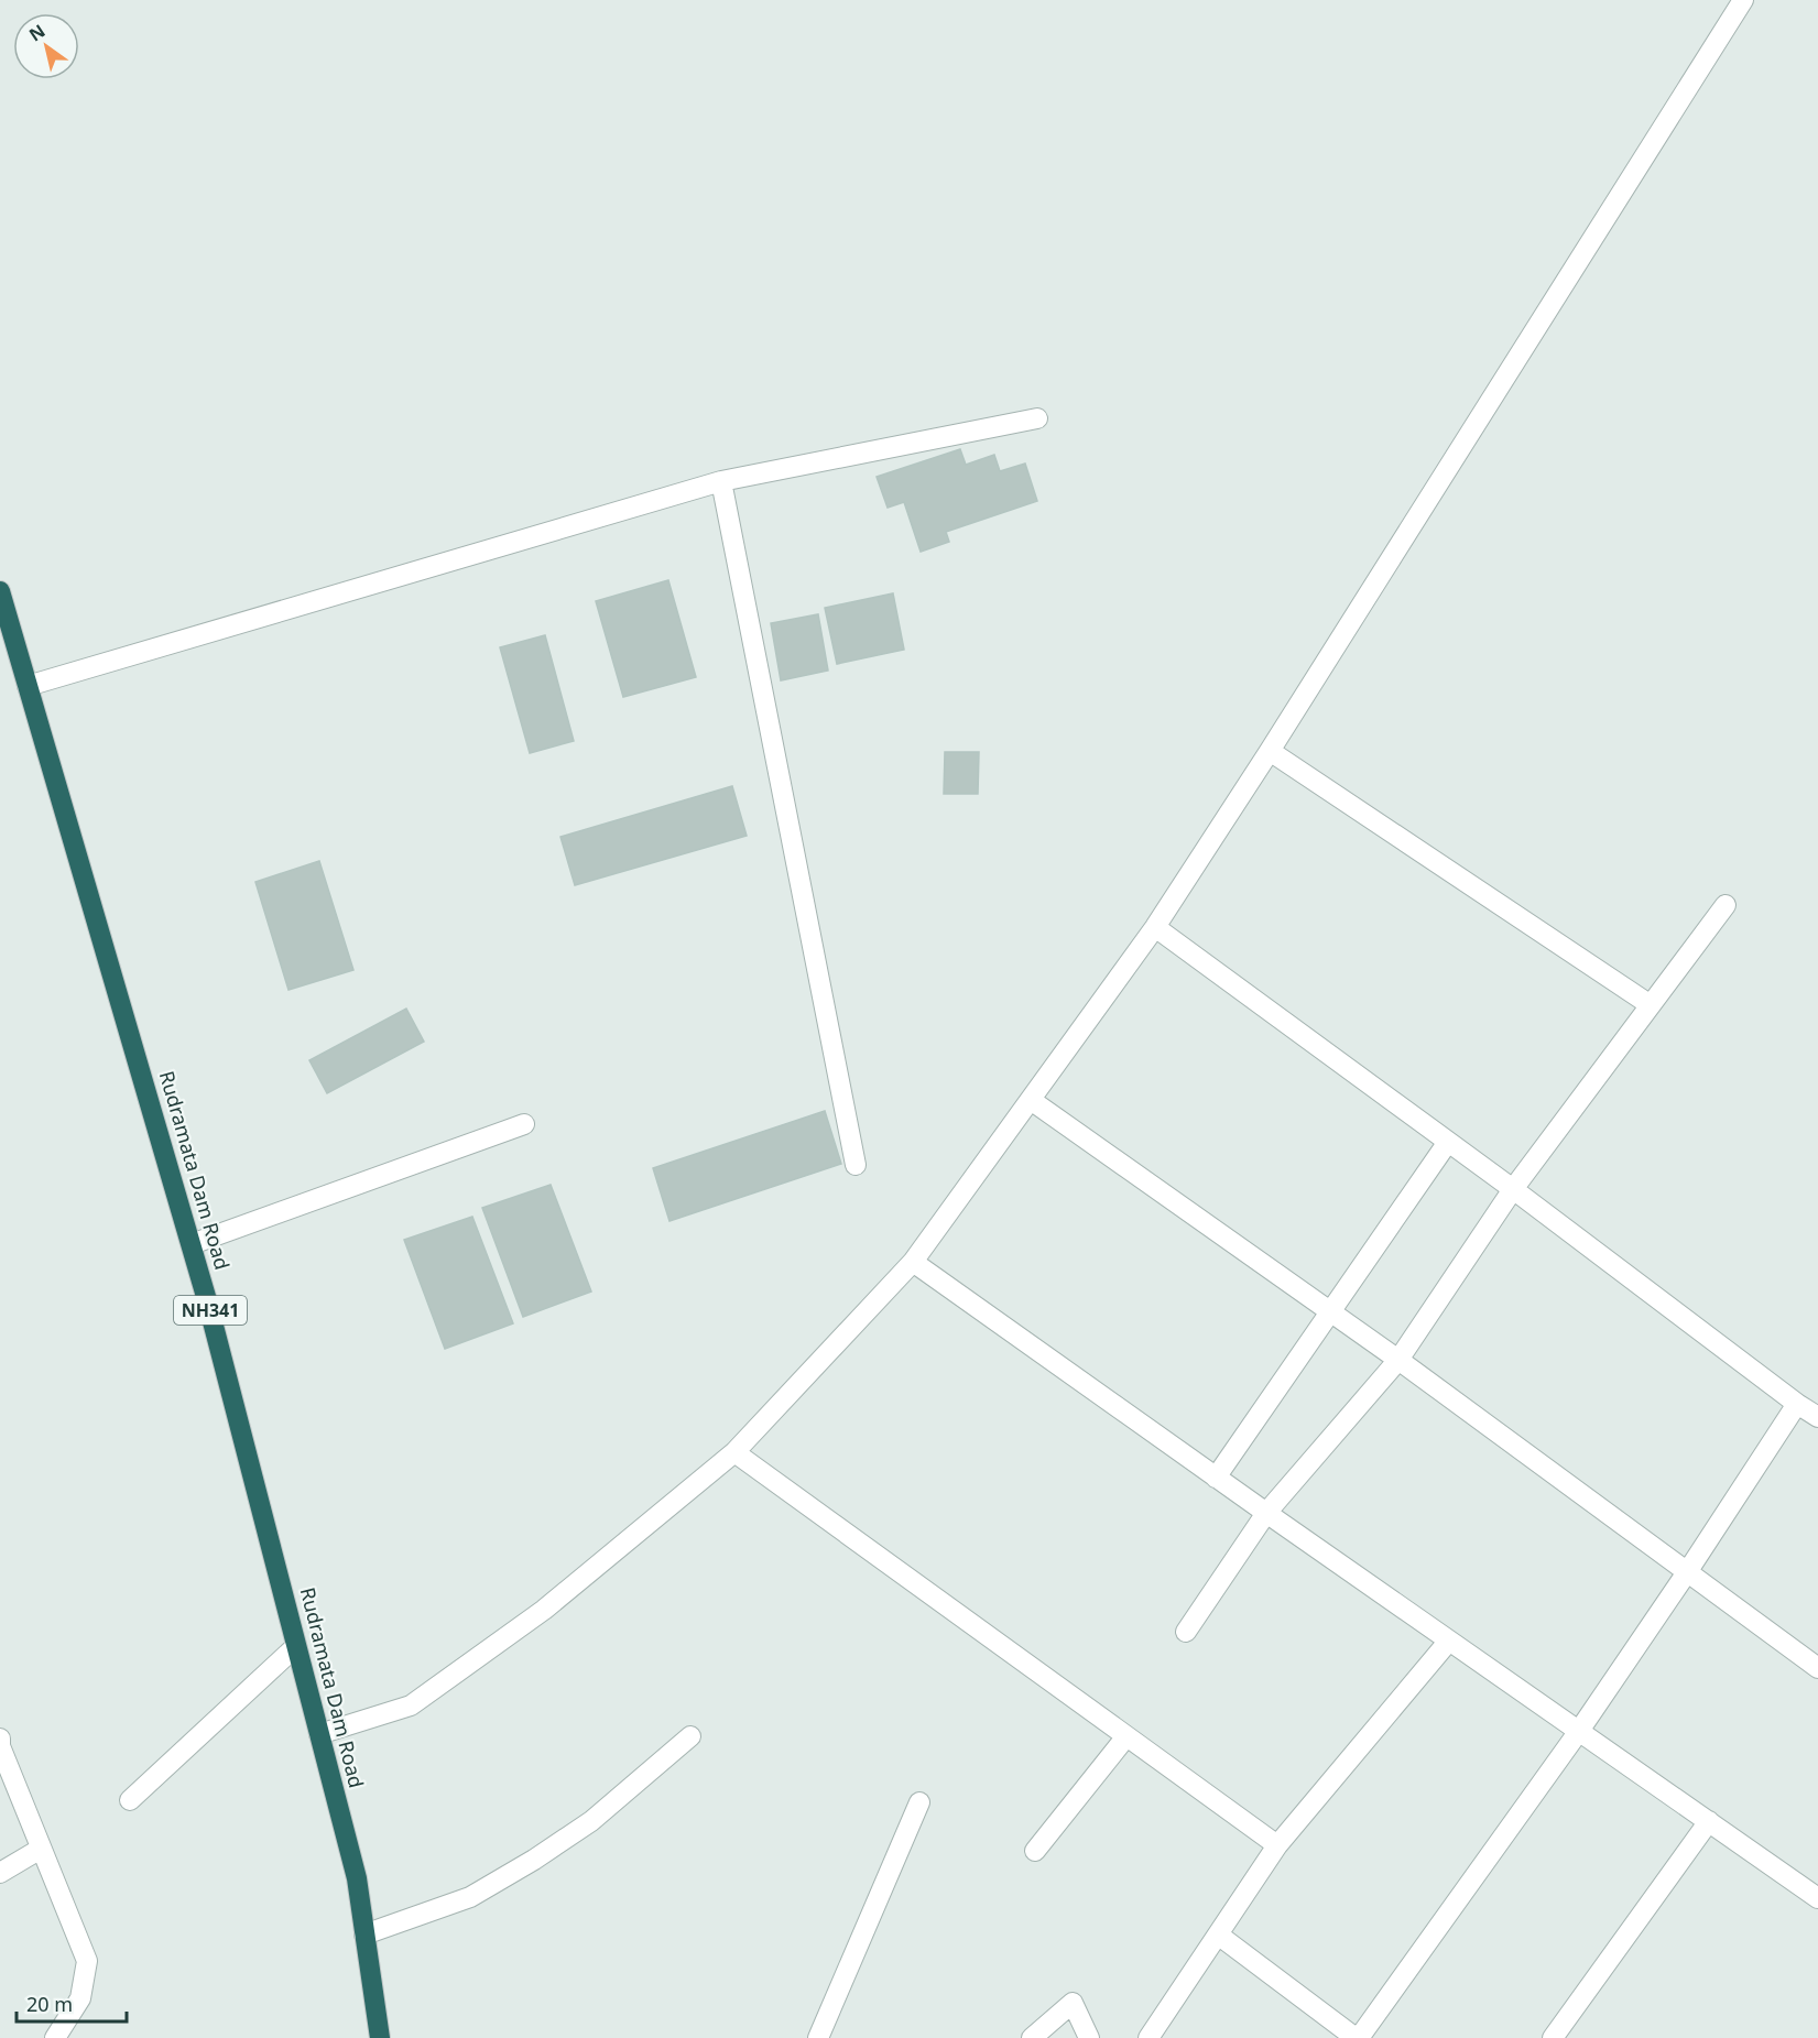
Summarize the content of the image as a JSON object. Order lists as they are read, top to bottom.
{
  "streets": {
    "highway": ["Rudramata Dam Road", "NH341"]
  },
  "scale_bar": "20 m",
  "north": "top left"
}
